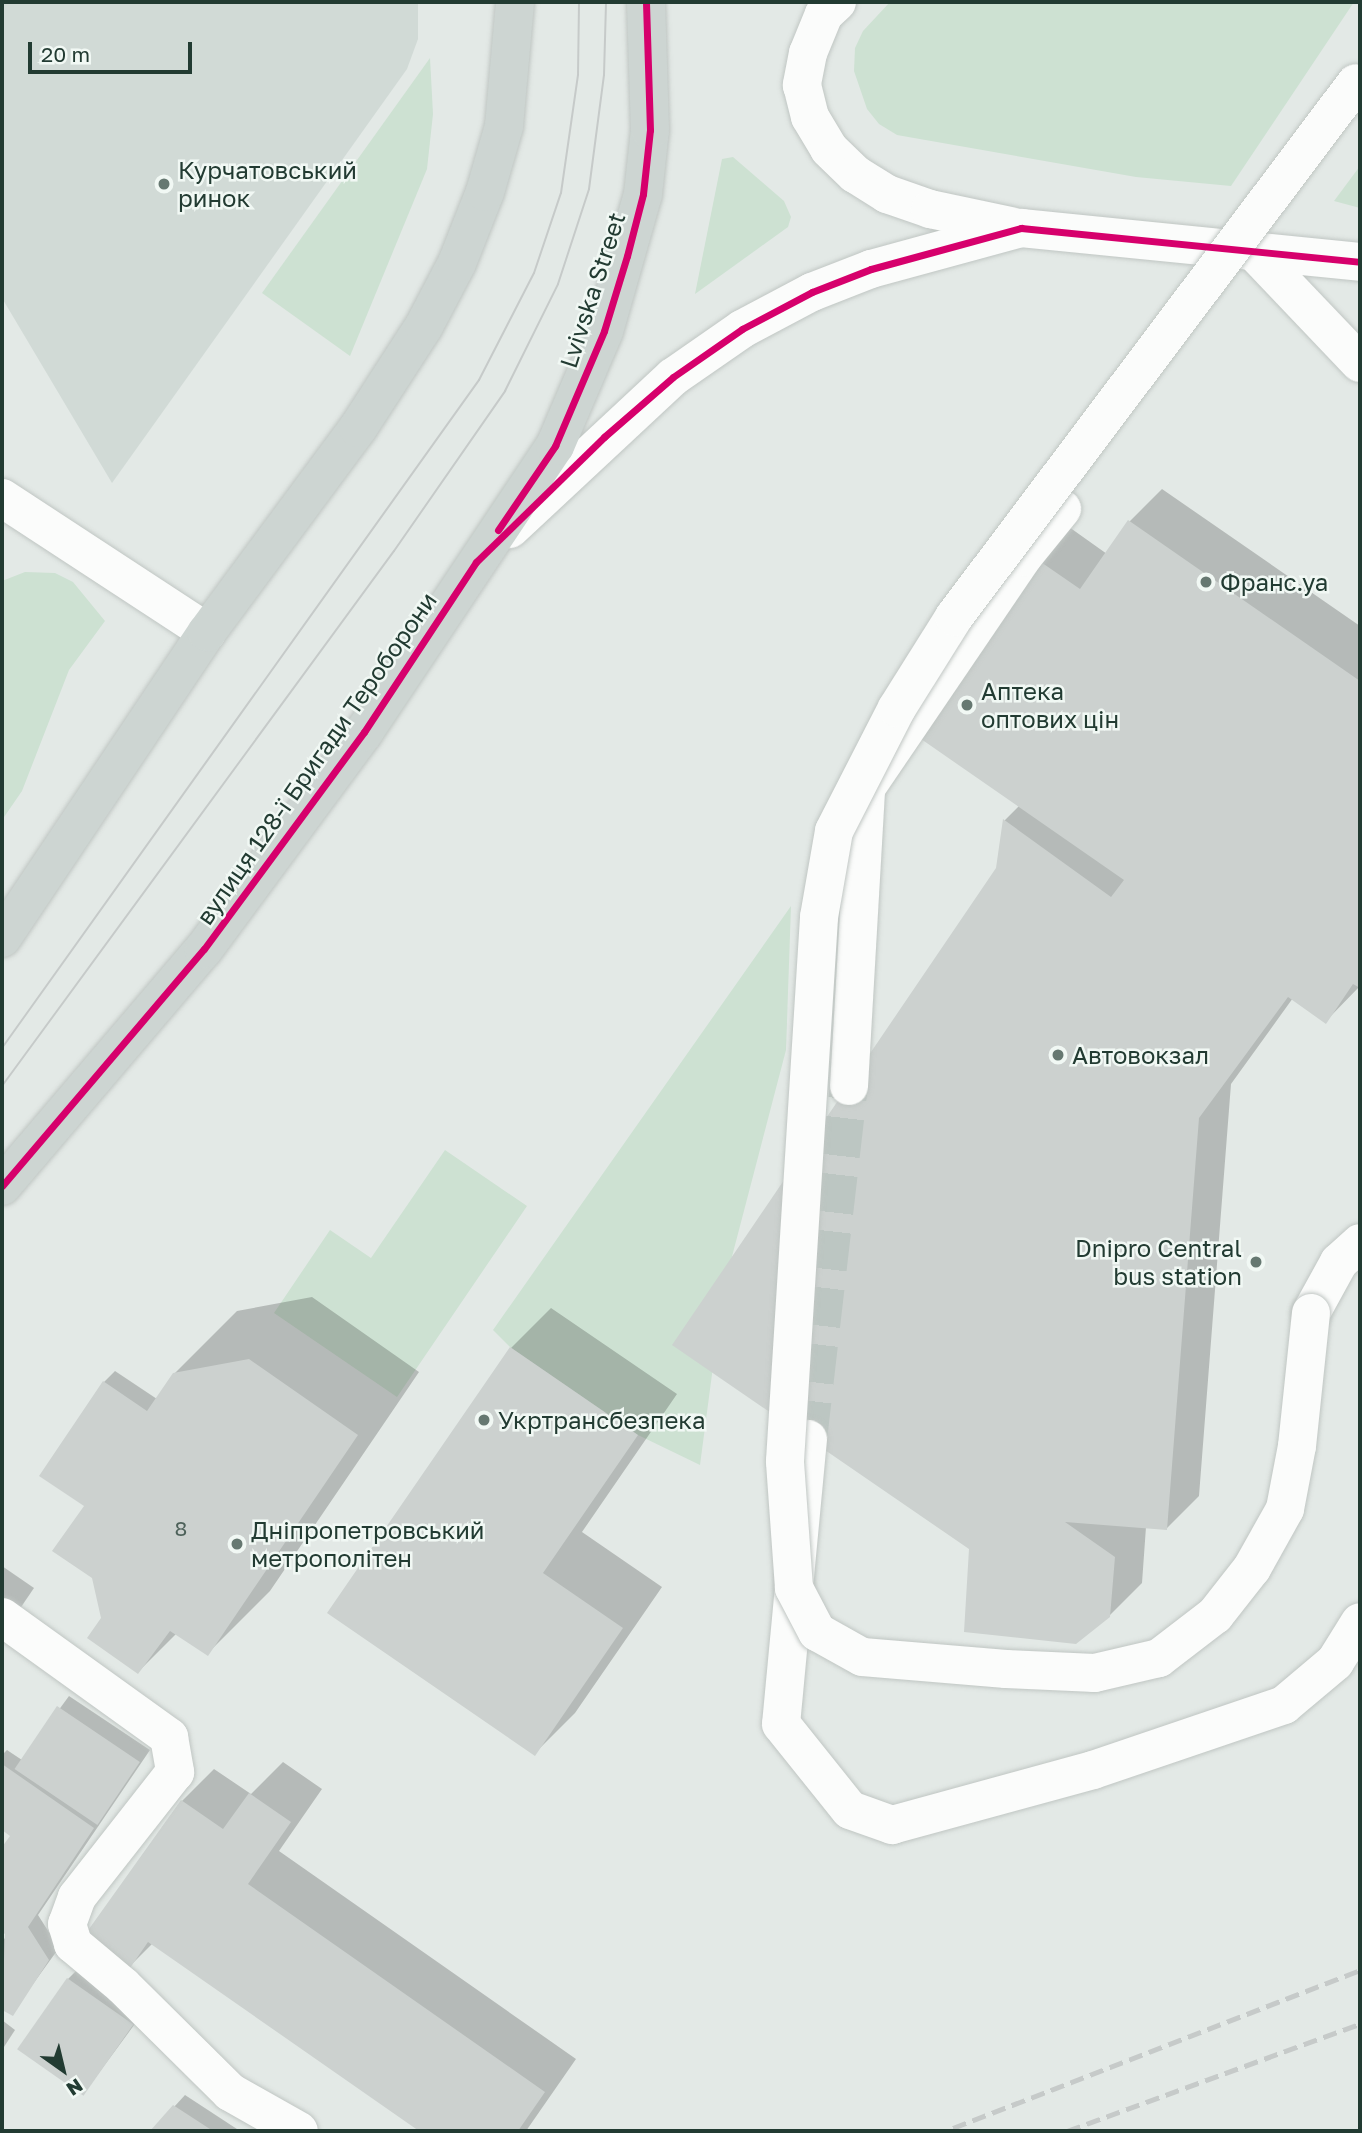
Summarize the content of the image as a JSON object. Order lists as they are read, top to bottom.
{
  "streets": {
    "main road": ["Lvivska Street", "вулиця 128-ї Бригади Тероборони"]
  },
  "crossings": [
    ["Lvivska Street", "вулиця 128-ї Бригади Тероборони"]
  ],
  "places": [
    "Курчатовський ринок",
    "Франс.уа",
    "Аптека оптових цін",
    "Автовокзал",
    "Dnipro Central bus station",
    "Укртрансбезпека",
    "Дніпропетровський метрополітен"
  ],
  "house_numbers": ["8"],
  "scale_bar": "20 m",
  "north": "bottom right"
}
